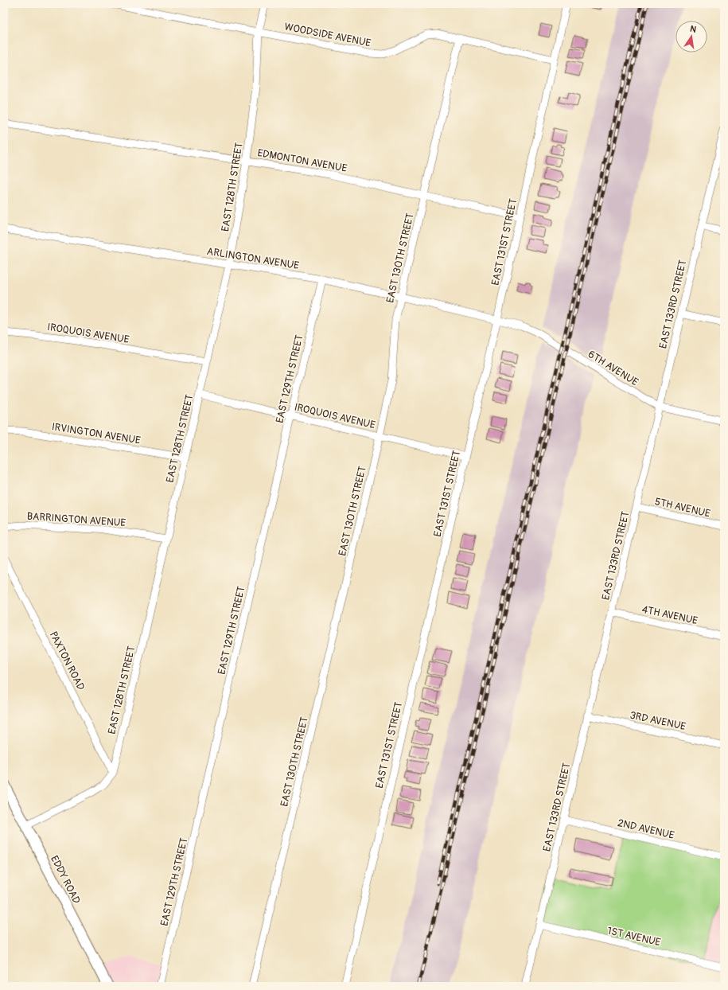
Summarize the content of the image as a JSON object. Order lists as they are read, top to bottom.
{
  "streets": {
    "street": [
      "WOODSIDE AVENUE",
      "EDMONTON AVENUE",
      "EAST 128TH STREET",
      "EAST 131ST STREET",
      "ARLINGTON AVENUE",
      "EAST 130TH STREET",
      "EAST 133RD STREET",
      "IROQUOIS AVENUE",
      "6TH AVENUE",
      "EAST 129TH STREET",
      "IRVINGTON AVENUE",
      "5TH AVENUE",
      "BARRINGTON AVENUE",
      "4TH AVENUE",
      "PAXTON ROAD",
      "3RD AVENUE",
      "2ND AVENUE",
      "EDDY ROAD",
      "1ST AVENUE"
    ]
  },
  "crossings": [
    ["WOODSIDE AVENUE", "EAST 128TH STREET"],
    ["WOODSIDE AVENUE", "EAST 131ST STREET"],
    ["WOODSIDE AVENUE", "EAST 130TH STREET"],
    ["EDMONTON AVENUE", "EAST 128TH STREET"],
    ["EDMONTON AVENUE", "EAST 131ST STREET"],
    ["EDMONTON AVENUE", "EAST 130TH STREET"],
    ["EAST 128TH STREET", "ARLINGTON AVENUE"],
    ["EAST 128TH STREET", "IROQUOIS AVENUE"],
    ["EAST 128TH STREET", "IRVINGTON AVENUE"],
    ["EAST 128TH STREET", "BARRINGTON AVENUE"],
    ["EAST 128TH STREET", "PAXTON ROAD"],
    ["EAST 128TH STREET", "EDDY ROAD"],
    ["EAST 131ST STREET", "ARLINGTON AVENUE"],
    ["EAST 131ST STREET", "IROQUOIS AVENUE"],
    ["EAST 131ST STREET", "6TH AVENUE"],
    ["ARLINGTON AVENUE", "EAST 130TH STREET"],
    ["ARLINGTON AVENUE", "6TH AVENUE"],
    ["ARLINGTON AVENUE", "EAST 129TH STREET"],
    ["EAST 130TH STREET", "IROQUOIS AVENUE"],
    ["EAST 133RD STREET", "6TH AVENUE"],
    ["EAST 133RD STREET", "5TH AVENUE"],
    ["EAST 133RD STREET", "4TH AVENUE"],
    ["EAST 133RD STREET", "3RD AVENUE"],
    ["EAST 133RD STREET", "2ND AVENUE"],
    ["EAST 133RD STREET", "1ST AVENUE"],
    ["IROQUOIS AVENUE", "EAST 129TH STREET"]
  ],
  "north": "top"
}
